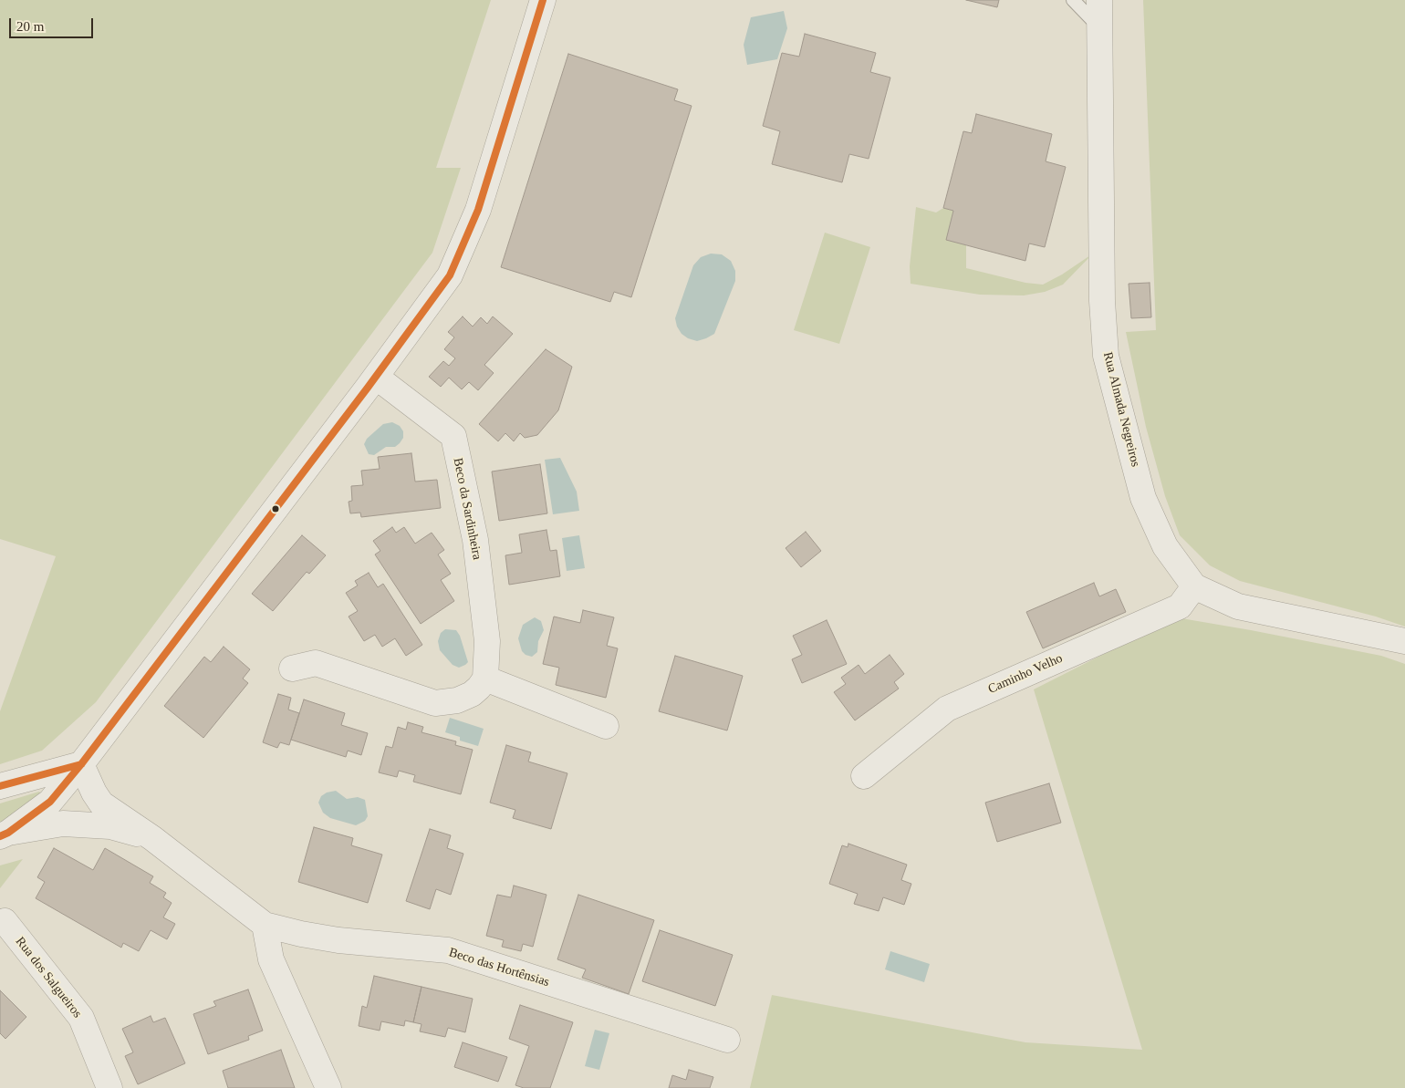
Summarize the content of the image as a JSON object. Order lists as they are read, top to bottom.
{
  "streets": {
    "street": [
      "Rua Almada Negreiros",
      "Beco da Sardinheira",
      "Caminho Velho",
      "Beco das Hortênsias",
      "Rua dos Salgueiros"
    ]
  },
  "crossings": [
    ["Rua Almada Negreiros", "Caminho Velho"]
  ],
  "scale_bar": "20 m"
}
